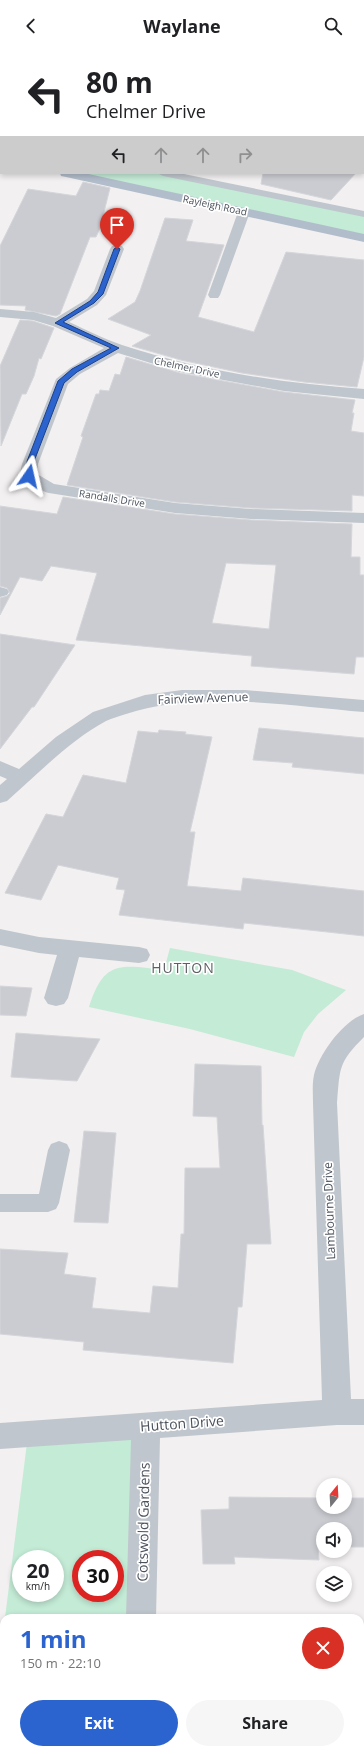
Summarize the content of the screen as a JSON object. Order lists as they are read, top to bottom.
{
  "streets": {
    "main road": ["Rayleigh Road"],
    "street": [
      "Chelmer Drive",
      "Randalls Drive",
      "Fairview Avenue",
      "Lambourne Drive",
      "Hutton Drive",
      "Cotswold Gardens"
    ]
  },
  "crossings": [
    ["Chelmer Drive", "Randalls Drive"],
    ["Lambourne Drive", "Hutton Drive"],
    ["Hutton Drive", "Cotswold Gardens"]
  ],
  "districts": ["HUTTON"],
  "north": "top",
  "page": {
    "header": "Waylane",
    "turn": ["80 m", "Chelmer Drive"],
    "speed": "20 km/h",
    "limit": "30",
    "heading": ["1 min", "150 m · 22:10"],
    "buttons": ["Exit", "Share"]
  }
}
